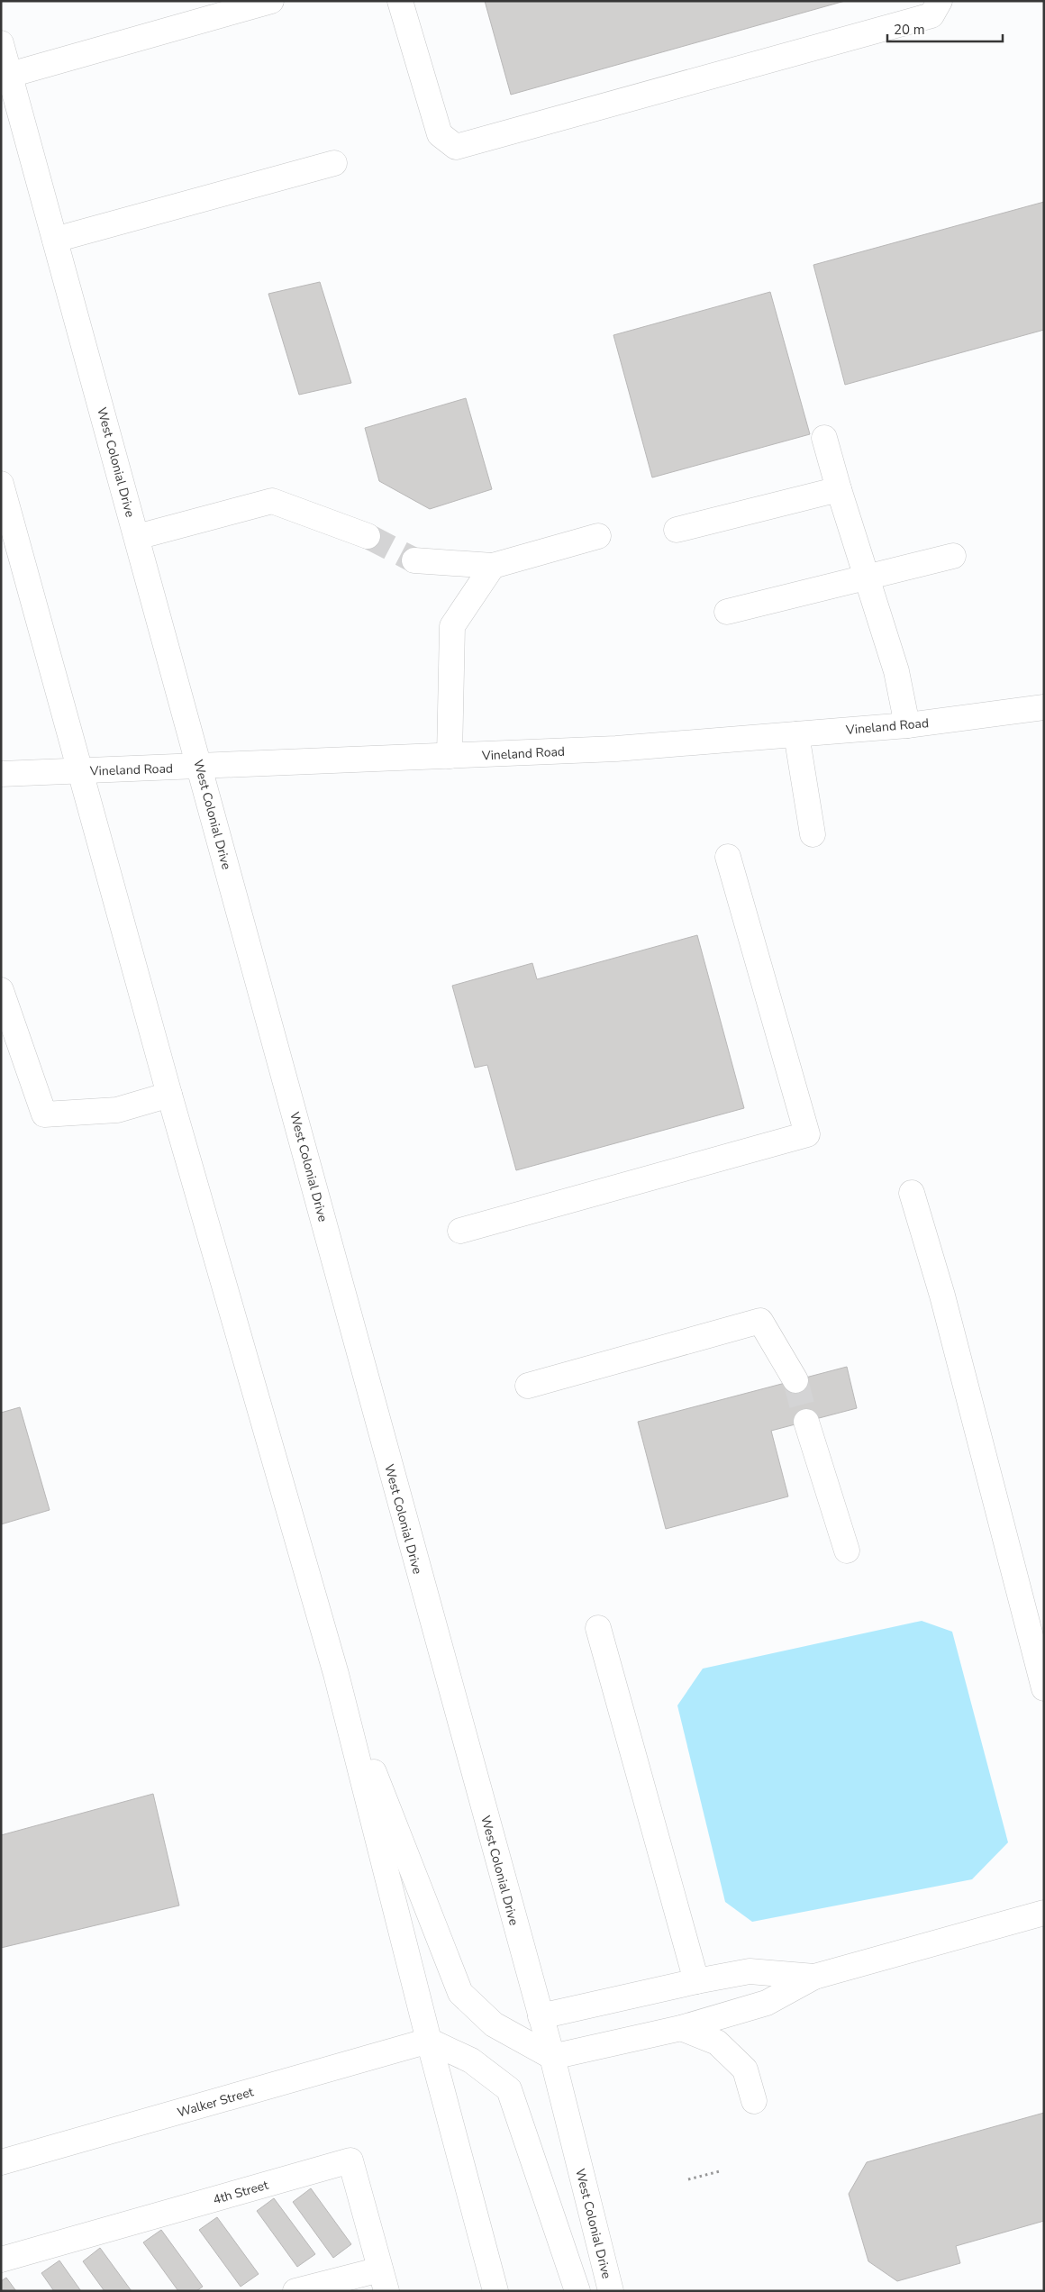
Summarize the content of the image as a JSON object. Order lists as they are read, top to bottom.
{
  "streets": {
    "main road": [
      "West Colonial Drive",
      "Vineland Road",
      "Walker Street",
      "4th Street"
    ]
  },
  "crossings": [
    ["West Colonial Drive", "Vineland Road"]
  ],
  "scale_bar": "20 m"
}
